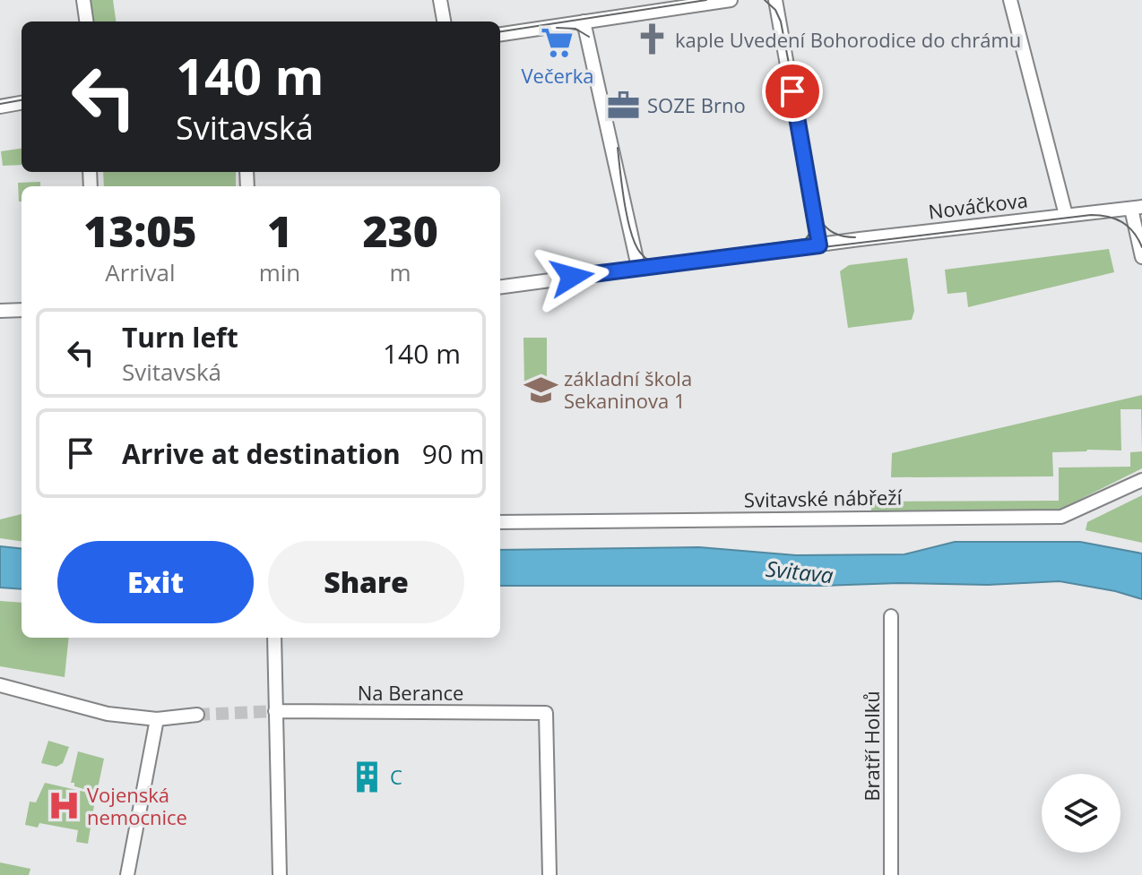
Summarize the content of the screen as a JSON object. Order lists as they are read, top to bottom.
{
  "streets": {
    "street": [
      "Nováčkova",
      "Svitavské nábřeží",
      "Na Berance",
      "Bratří Holků"
    ]
  },
  "water": ["Svitava"],
  "places": {
    "church": ["kaple Uvedení Bohorodice do chrámu"],
    "supermarket": ["Večerka"],
    "office": ["SOZE Brno"],
    "school or university": ["základní škola Sekaninova 1"],
    "building": ["C"],
    "hospital": ["Vojenská nemocnice"]
  },
  "page": {
    "turn": ["140 m", "Svitavská"],
    "eta": [
      "13:05",
      "Arrival",
      "1",
      "min",
      "230",
      "m"
    ],
    "list": [
      {
        "name": "Turn left",
        "note": "Svitavská",
        "value": "140 m"
      },
      {
        "name": "Arrive at destination",
        "value": "90 m"
      }
    ],
    "buttons": ["Exit", "Share"]
  }
}
